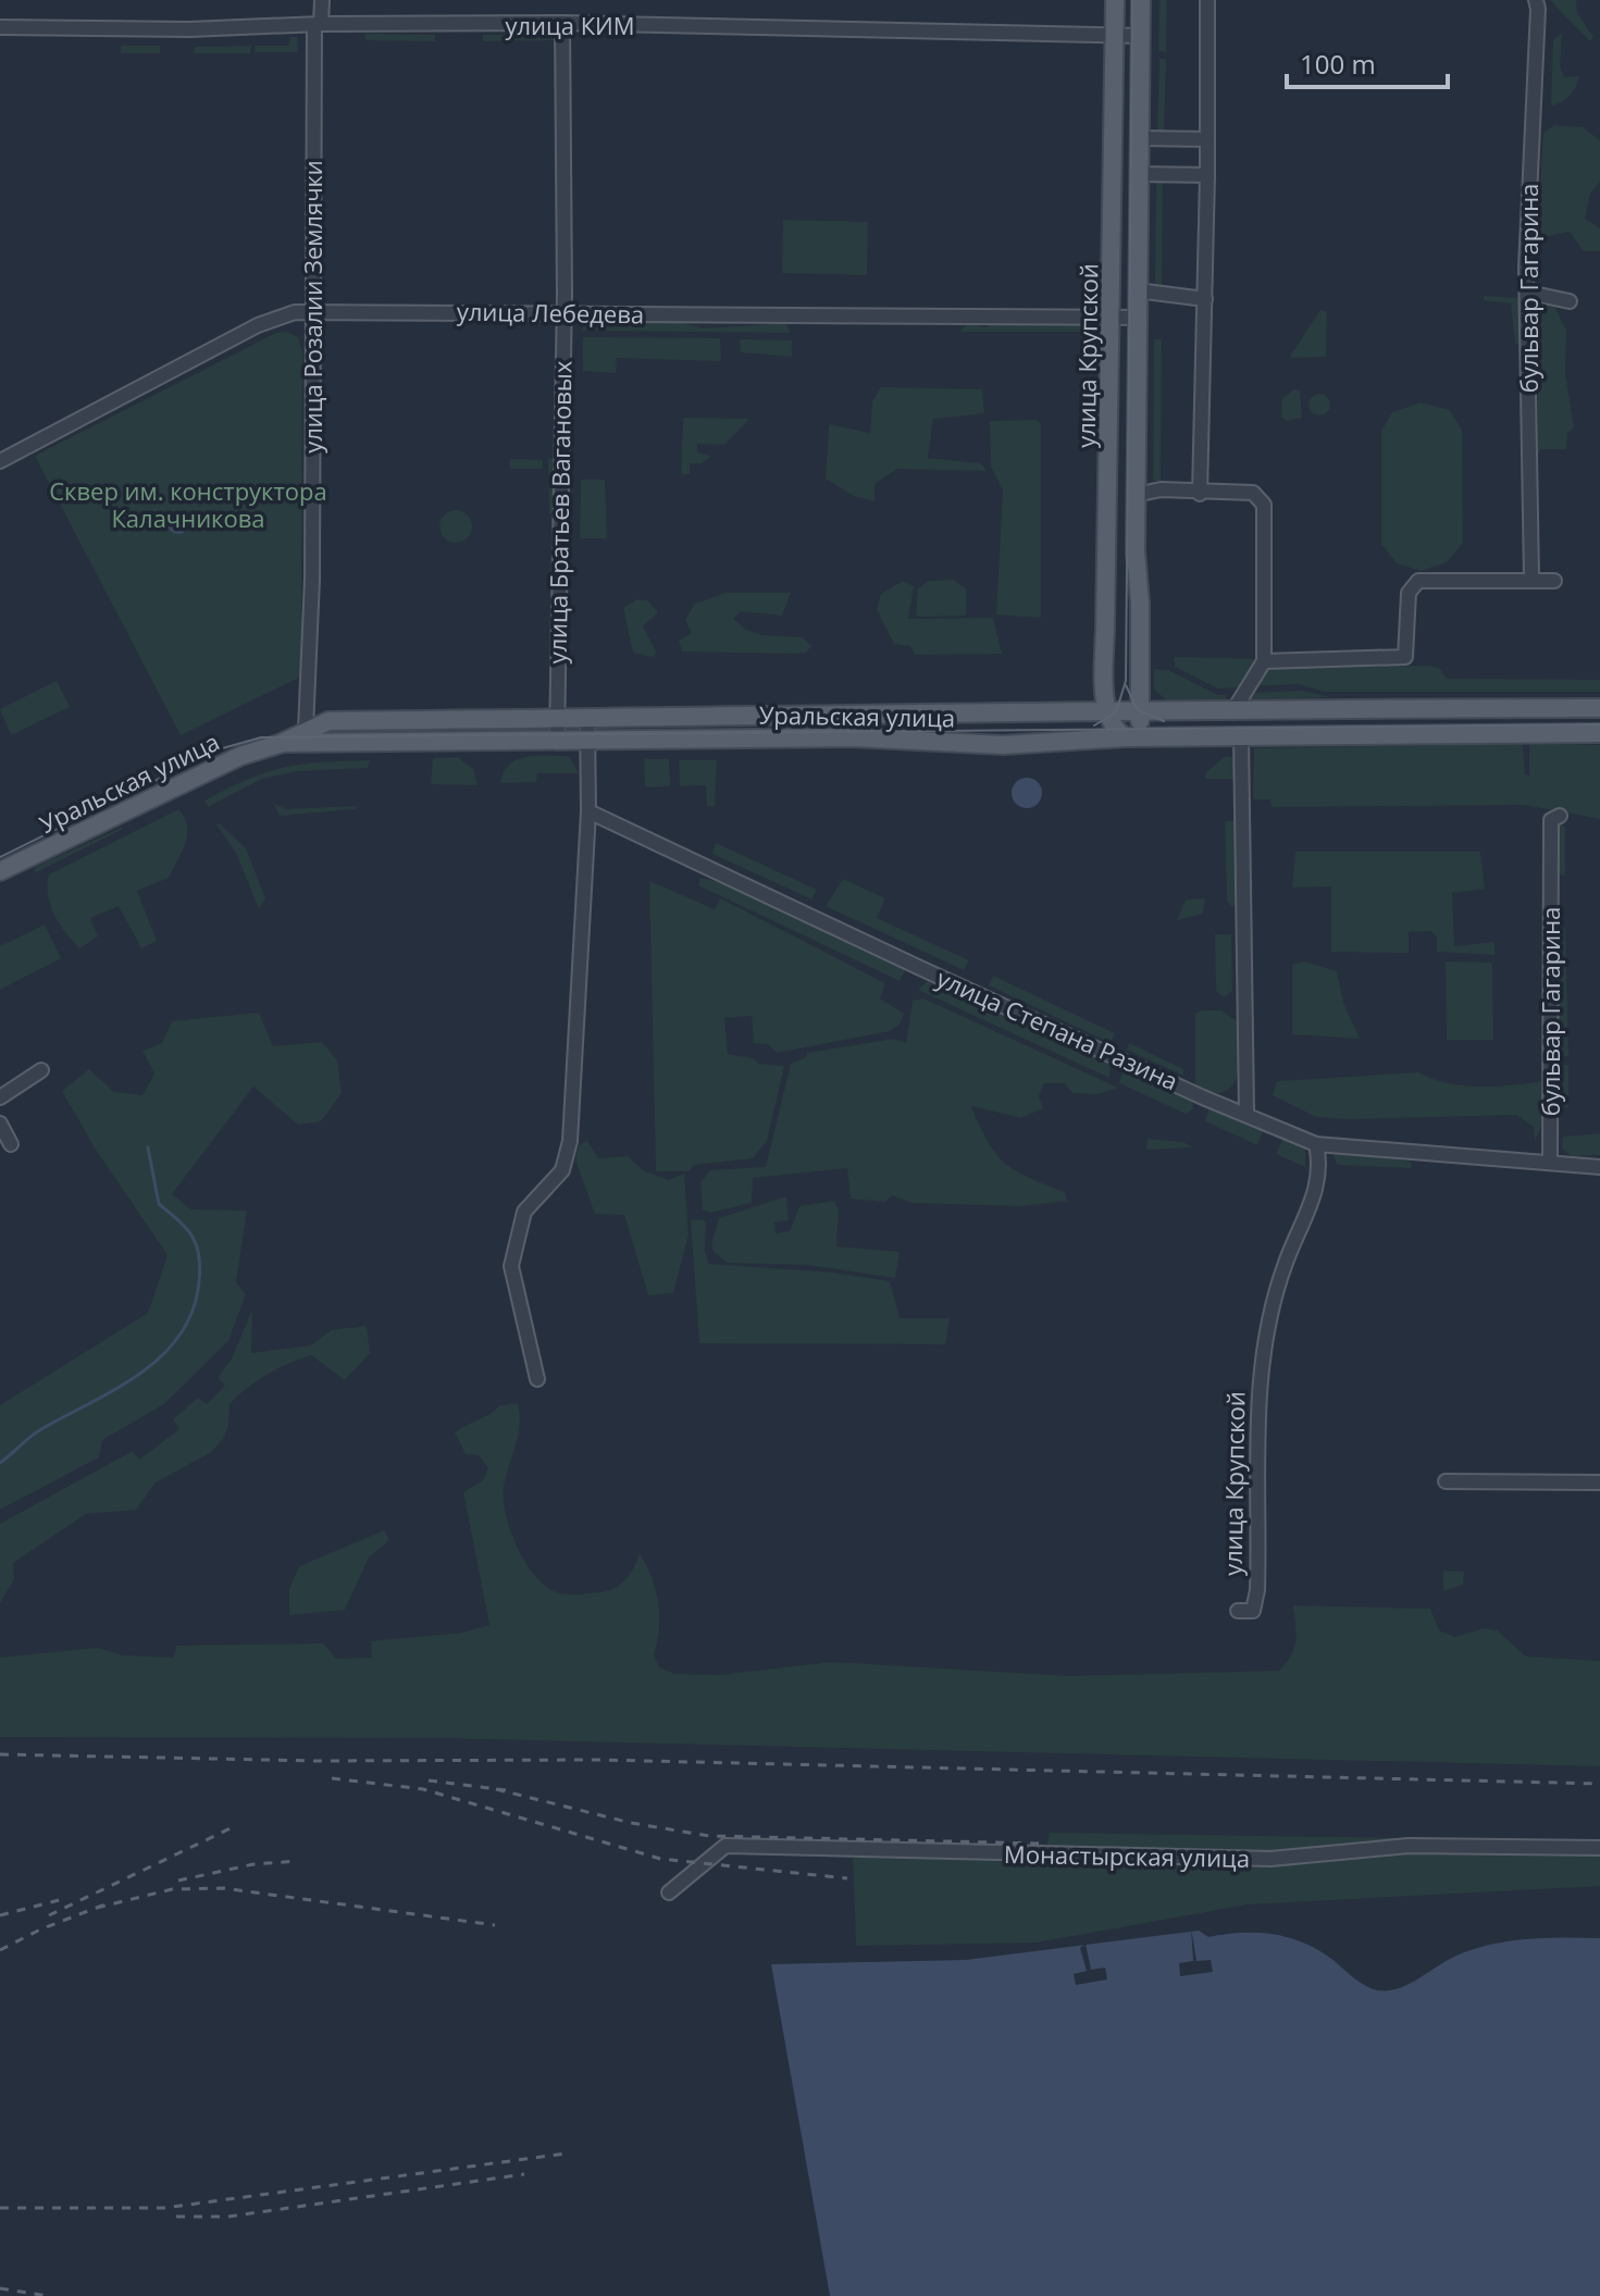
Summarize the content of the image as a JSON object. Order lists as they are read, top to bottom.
{
  "streets": {
    "main road": ["улица Крупской", "Уральская улица"],
    "street": [
      "улица КИМ",
      "бульвар Гагарина",
      "улица Розалии Землячки",
      "улица Лебедева",
      "улица Братьев Вагановых",
      "улица Степана Разина",
      "Монастырская улица"
    ]
  },
  "crossings": [
    ["улица КИМ", "улица Розалии Землячки"],
    ["улица КИМ", "улица Крупской"],
    ["улица КИМ", "улица Братьев Вагановых"],
    ["бульвар Гагарина", "улица Степана Разина"],
    ["улица Розалии Землячки", "улица Лебедева"],
    ["улица Розалии Землячки", "Уральская улица"],
    ["улица Лебедева", "улица Крупской"],
    ["улица Лебедева", "улица Братьев Вагановых"],
    ["улица Крупской", "Уральская улица"],
    ["улица Крупской", "улица Степана Разина"],
    ["улица Братьев Вагановых", "Уральская улица"]
  ],
  "parks": ["Сквер им. конструктора Калачникова"],
  "scale_bar": "100 m"
}
